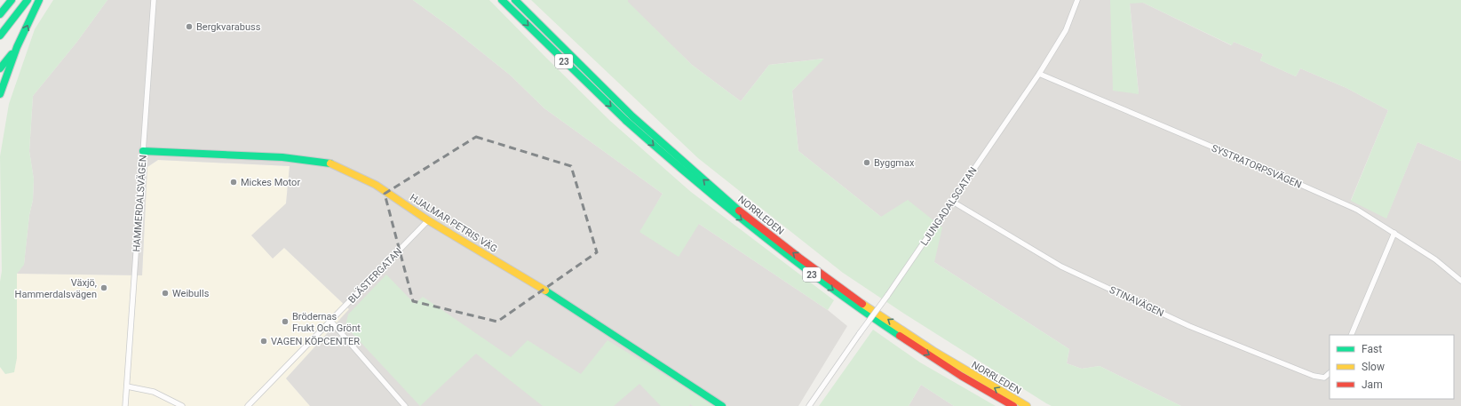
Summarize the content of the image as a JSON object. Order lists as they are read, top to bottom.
{
  "streets": {
    "main road": ["23", "NORRLEDEN", "HJALMAR PETRIS VÄG"],
    "street": [
      "SYSTRATORPSVÄGEN",
      "HAMMERDALSVÄGEN",
      "LJUNGADALSGATAN",
      "BLÄSTERGATAN",
      "STINAVÄGEN"
    ]
  },
  "crossings": [
    ["SYSTRATORPSVÄGEN", "LJUNGADALSGATAN"],
    ["HAMMERDALSVÄGEN", "HJALMAR PETRIS VÄG"],
    ["LJUNGADALSGATAN", "STINAVÄGEN"],
    ["HJALMAR PETRIS VÄG", "BLÄSTERGATAN"]
  ],
  "places": [
    "Bergkvarabuss",
    "Byggmax",
    "Mickes Motor",
    "Växjö, Hammerdalsvägen",
    "Weibulls",
    "Brödernas Frukt Och Grönt",
    "VAGEN KÖPCENTER"
  ],
  "legend": ["Fast", "Slow", "Jam"]
}
